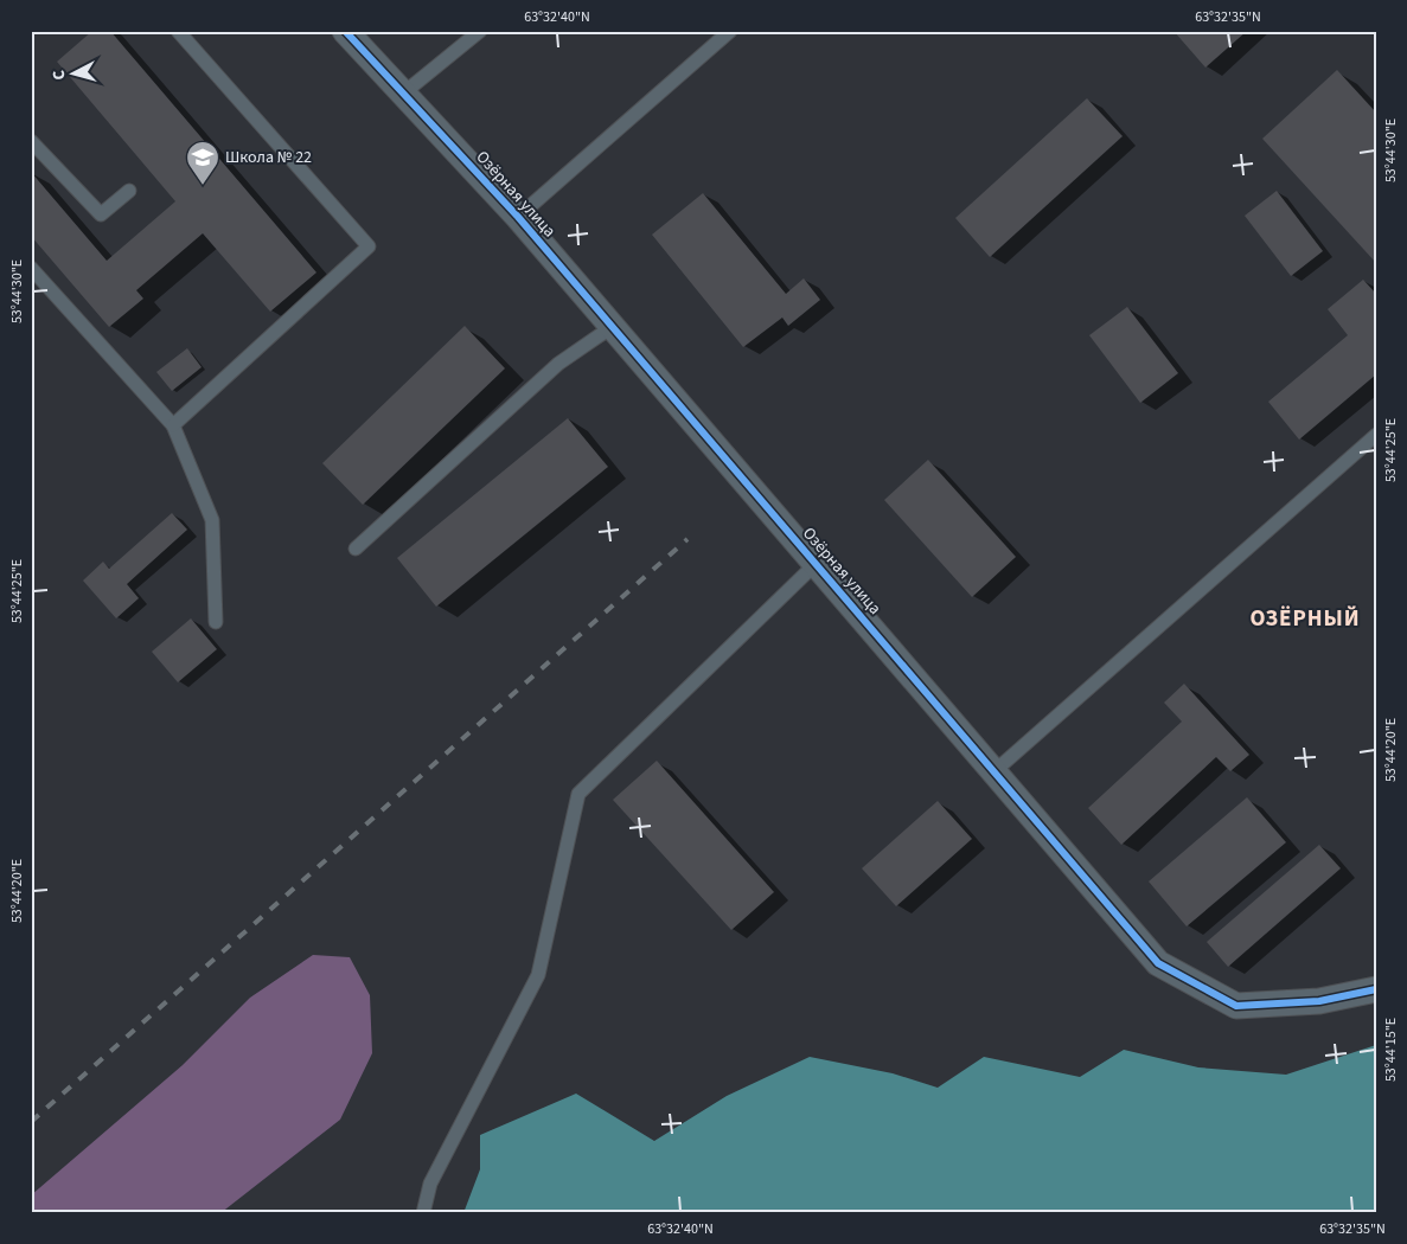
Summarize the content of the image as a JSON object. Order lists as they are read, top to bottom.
{
  "streets": {
    "street": ["Озёрная улица"]
  },
  "districts": ["ОЗЁРНЫЙ"],
  "places": {
    "school or university": ["Школа № 22"]
  },
  "north": "left",
  "coordinates": [
    "63°32'40\"N",
    "63°32'35\"N",
    "53°44'30\"E",
    "53°44'25\"E",
    "53°44'20\"E",
    "53°44'15\"E"
  ]
}
